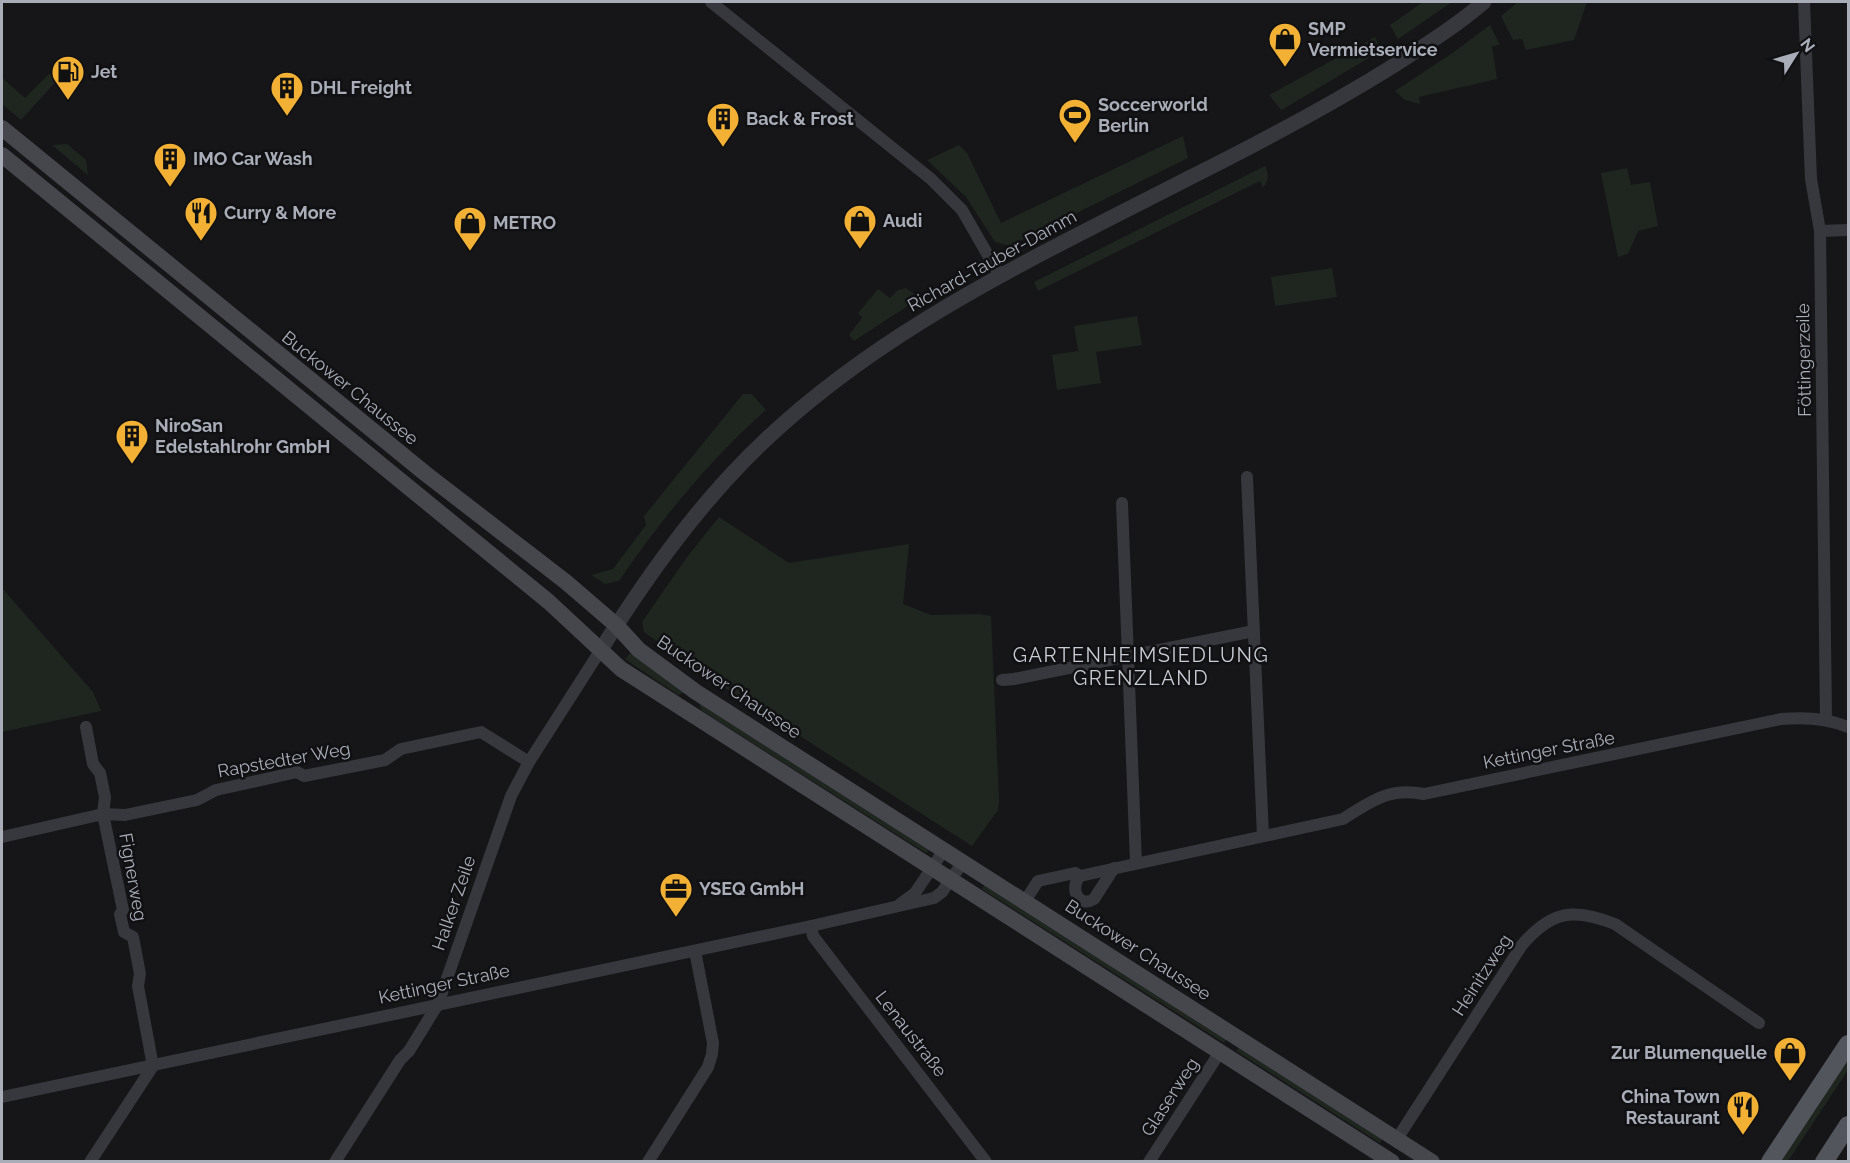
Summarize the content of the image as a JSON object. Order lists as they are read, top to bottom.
{
  "streets": {
    "main road": ["Buckower Chaussee"],
    "street": [
      "Richard-Tauber-Damm",
      "Föttingerzeile",
      "Kettinger Straße",
      "Rapstedter Weg",
      "Fignerweg",
      "Halker Zeile",
      "Heinitzweg",
      "Lenaustraße",
      "Glaserweg"
    ]
  },
  "crossings": [
    ["Richard-Tauber-Damm", "Buckower Chaussee"],
    ["Richard-Tauber-Damm", "Halker Zeile"],
    ["Föttingerzeile", "Kettinger Straße"],
    ["Buckower Chaussee", "Kettinger Straße"],
    ["Buckower Chaussee", "Heinitzweg"],
    ["Kettinger Straße", "Fignerweg"],
    ["Kettinger Straße", "Halker Zeile"],
    ["Kettinger Straße", "Lenaustraße"],
    ["Rapstedter Weg", "Fignerweg"],
    ["Rapstedter Weg", "Halker Zeile"]
  ],
  "districts": ["GARTENHEIMSIEDLUNG GRENZLAND"],
  "places": {
    "shop": [
      "SMP Vermietservice",
      "Audi",
      "METRO",
      "Zur Blumenquelle"
    ],
    "fuel station": ["Jet"],
    "building": [
      "DHL Freight",
      "Back & Frost",
      "IMO Car Wash",
      "NiroSan Edelstahlrohr GmbH"
    ],
    "sports": ["Soccerworld Berlin"],
    "restaurant": ["Curry & More", "China Town Restaurant"],
    "office": ["YSEQ GmbH"]
  },
  "north": "top right"
}
